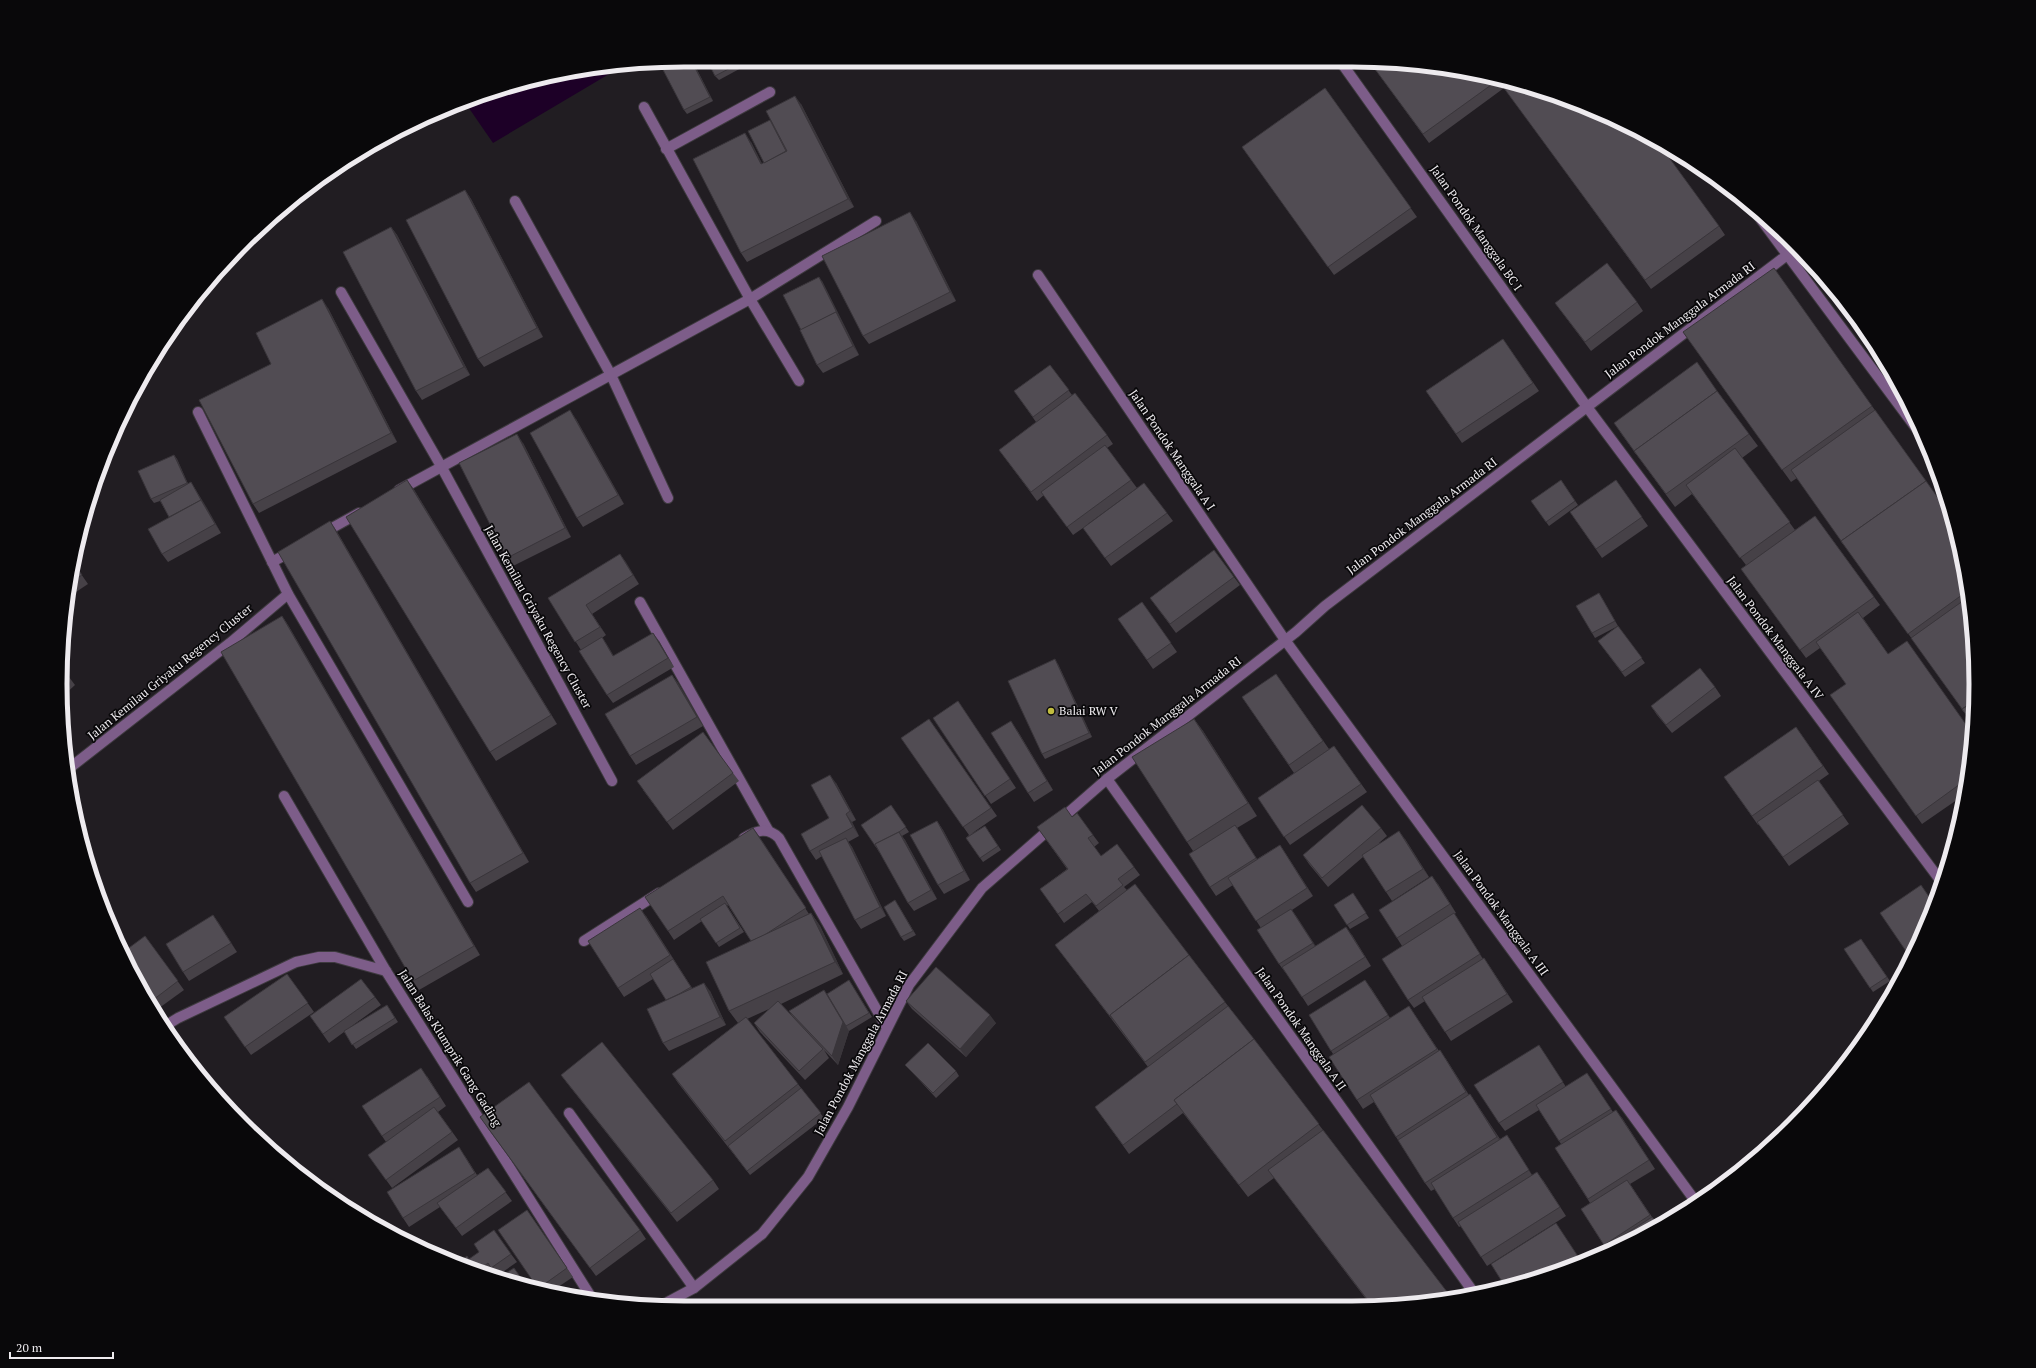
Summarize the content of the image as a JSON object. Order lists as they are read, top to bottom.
{
  "streets": {
    "street": [
      "Jalan Pondok Manggala BC I",
      "Jalan Pondok Manggala Armada RI",
      "Jalan Pondok Manggala A I",
      "Jalan Kemilau Griyaku Regency Cluster",
      "Jalan Pondok Manggala A IV",
      "Jalan Pondok Manggala A III",
      "Jalan Pondok Manggala A II",
      "Jalan Balas Klumprik Gang Gading"
    ]
  },
  "crossings": [
    ["Jalan Pondok Manggala BC I", "Jalan Pondok Manggala Armada RI"],
    ["Jalan Pondok Manggala BC I", "Jalan Pondok Manggala A IV"],
    ["Jalan Pondok Manggala Armada RI", "Jalan Pondok Manggala A I"],
    ["Jalan Pondok Manggala Armada RI", "Jalan Pondok Manggala A IV"],
    ["Jalan Pondok Manggala Armada RI", "Jalan Pondok Manggala A III"],
    ["Jalan Pondok Manggala Armada RI", "Jalan Pondok Manggala A II"],
    ["Jalan Pondok Manggala A I", "Jalan Pondok Manggala A III"]
  ],
  "places": ["Balai RW V"],
  "scale_bar": "20 m"
}
